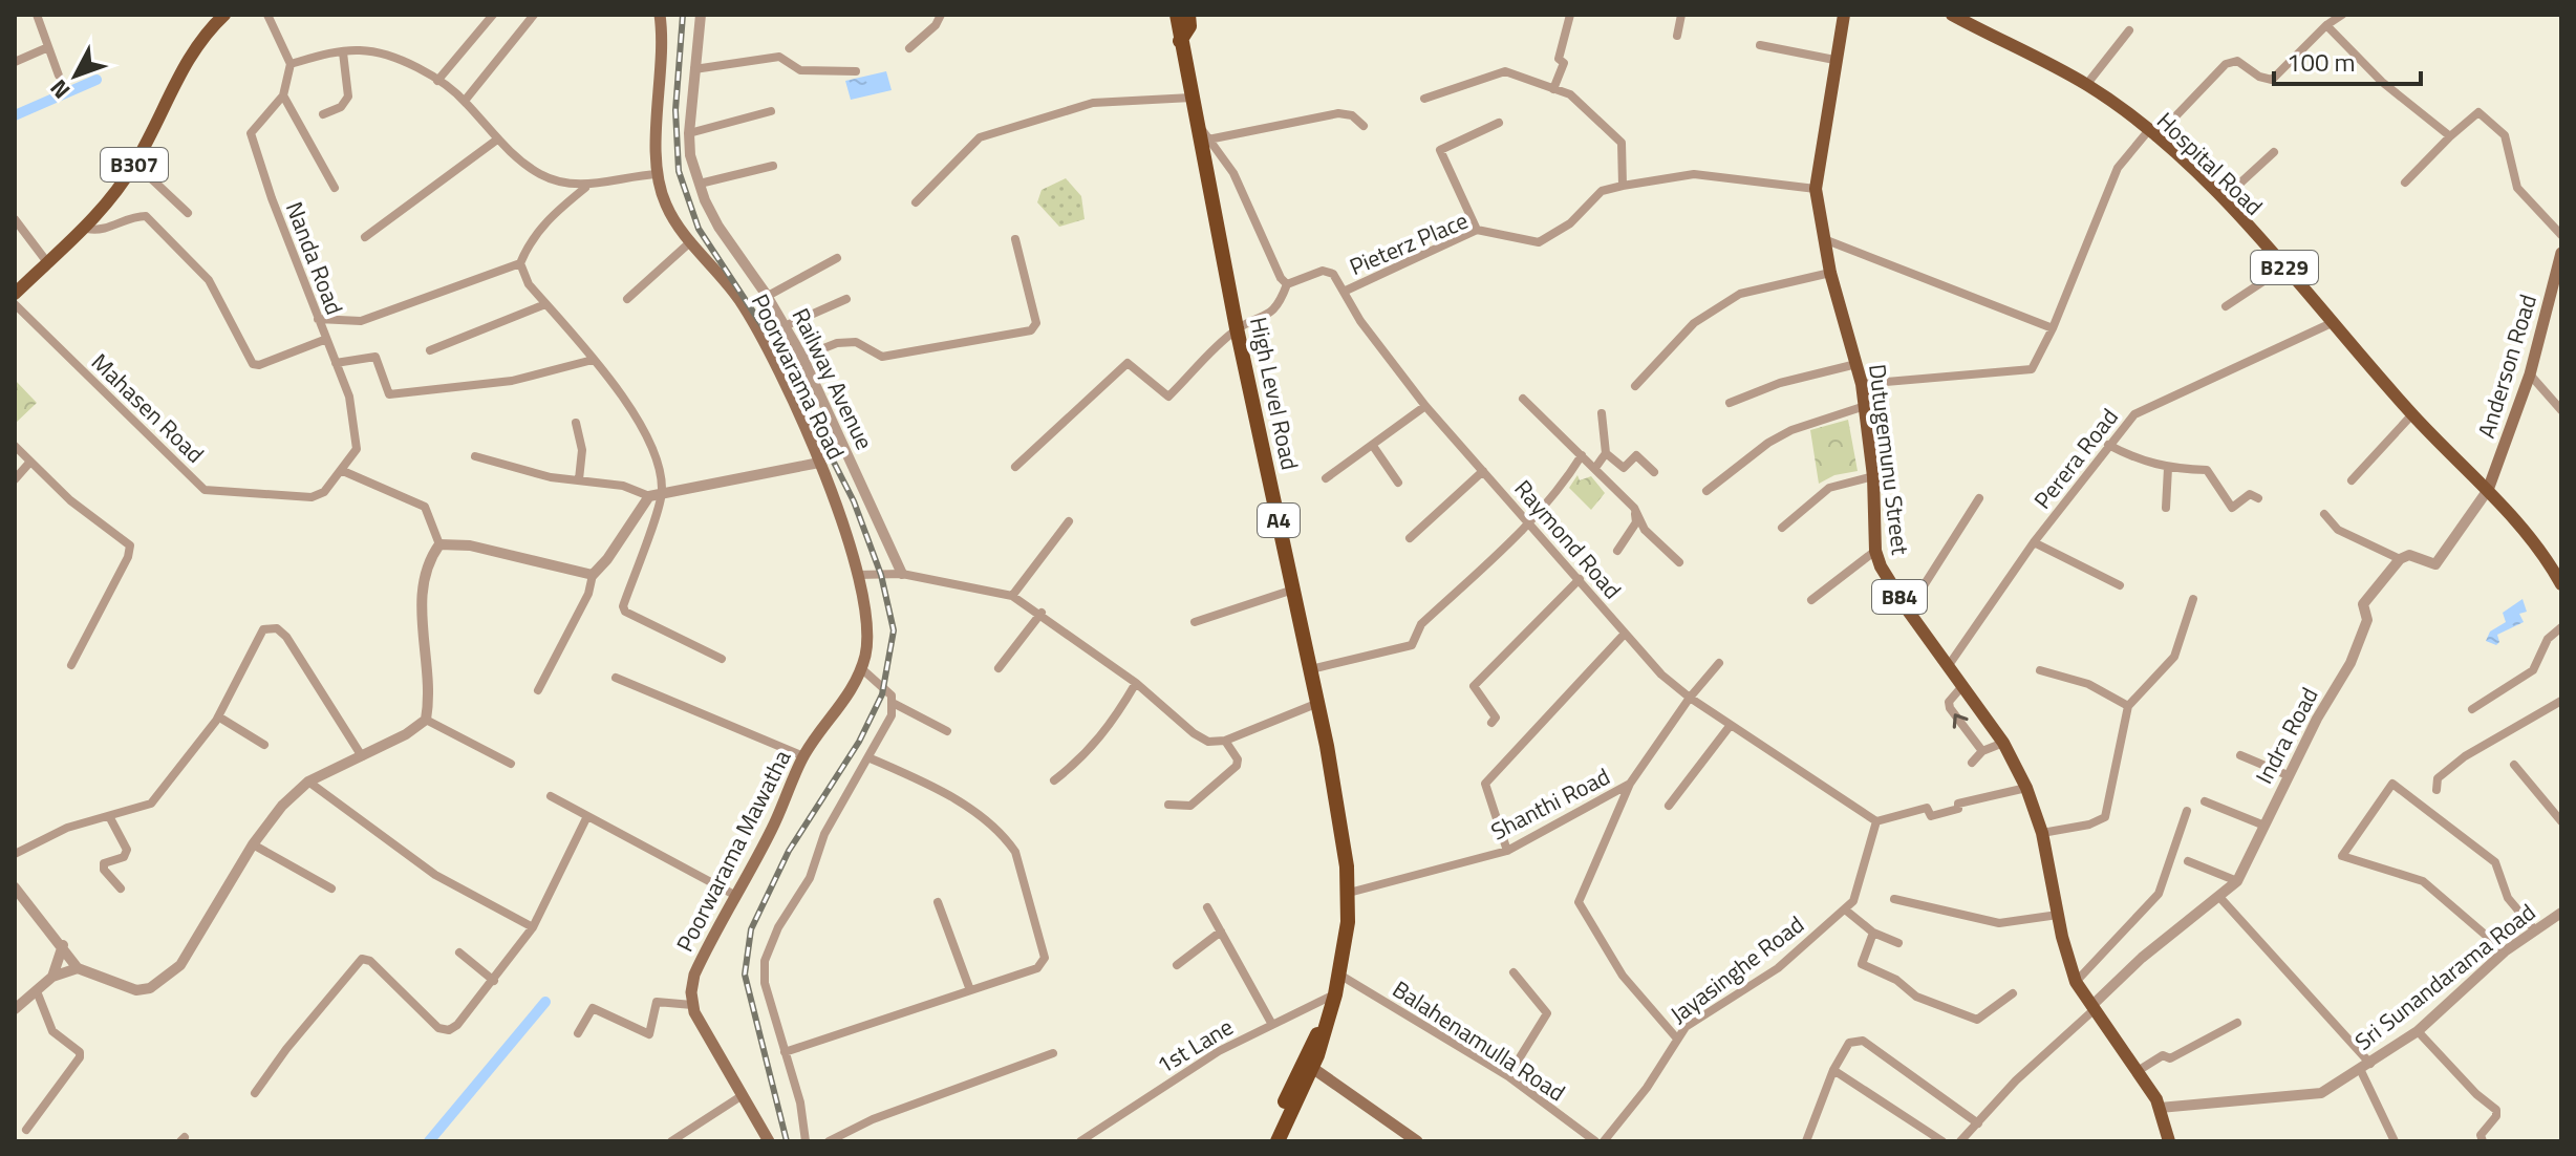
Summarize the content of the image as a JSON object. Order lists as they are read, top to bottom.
{
  "streets": {
    "highway": ["High Level Road", "A4"],
    "main road": [
      "Hospital Road",
      "B307",
      "B229",
      "Anderson Road",
      "Poorwarama Road",
      "Dutugemunu Street",
      "B84",
      "Poorwarama Mawatha"
    ],
    "street": [
      "Pieterz Place",
      "Nanda Road",
      "Railway Avenue",
      "Mahasen Road",
      "Perera Road",
      "Raymond Road",
      "Indra Road",
      "Shanthi Road",
      "Jayasinghe Road",
      "Sri Sunandarama Road",
      "Balahenamulla Road",
      "1st Lane"
    ]
  },
  "crossings": [
    ["Hospital Road", "Anderson Road"],
    ["Hospital Road", "Perera Road"],
    ["Pieterz Place", "Dutugemunu Street"],
    ["Pieterz Place", "Raymond Road"],
    ["Nanda Road", "Mahasen Road"],
    ["Poorwarama Road", "Poorwarama Mawatha"],
    ["High Level Road", "A4"],
    ["High Level Road", "Shanthi Road"],
    ["High Level Road", "Balahenamulla Road"],
    ["High Level Road", "1st Lane"],
    ["Perera Road", "Dutugemunu Street"],
    ["Dutugemunu Street", "Indra Road"],
    ["Dutugemunu Street", "Sri Sunandarama Road"],
    ["Raymond Road", "Jayasinghe Road"],
    ["Shanthi Road", "Jayasinghe Road"]
  ],
  "scale_bar": "100 m",
  "north": "bottom left"
}
